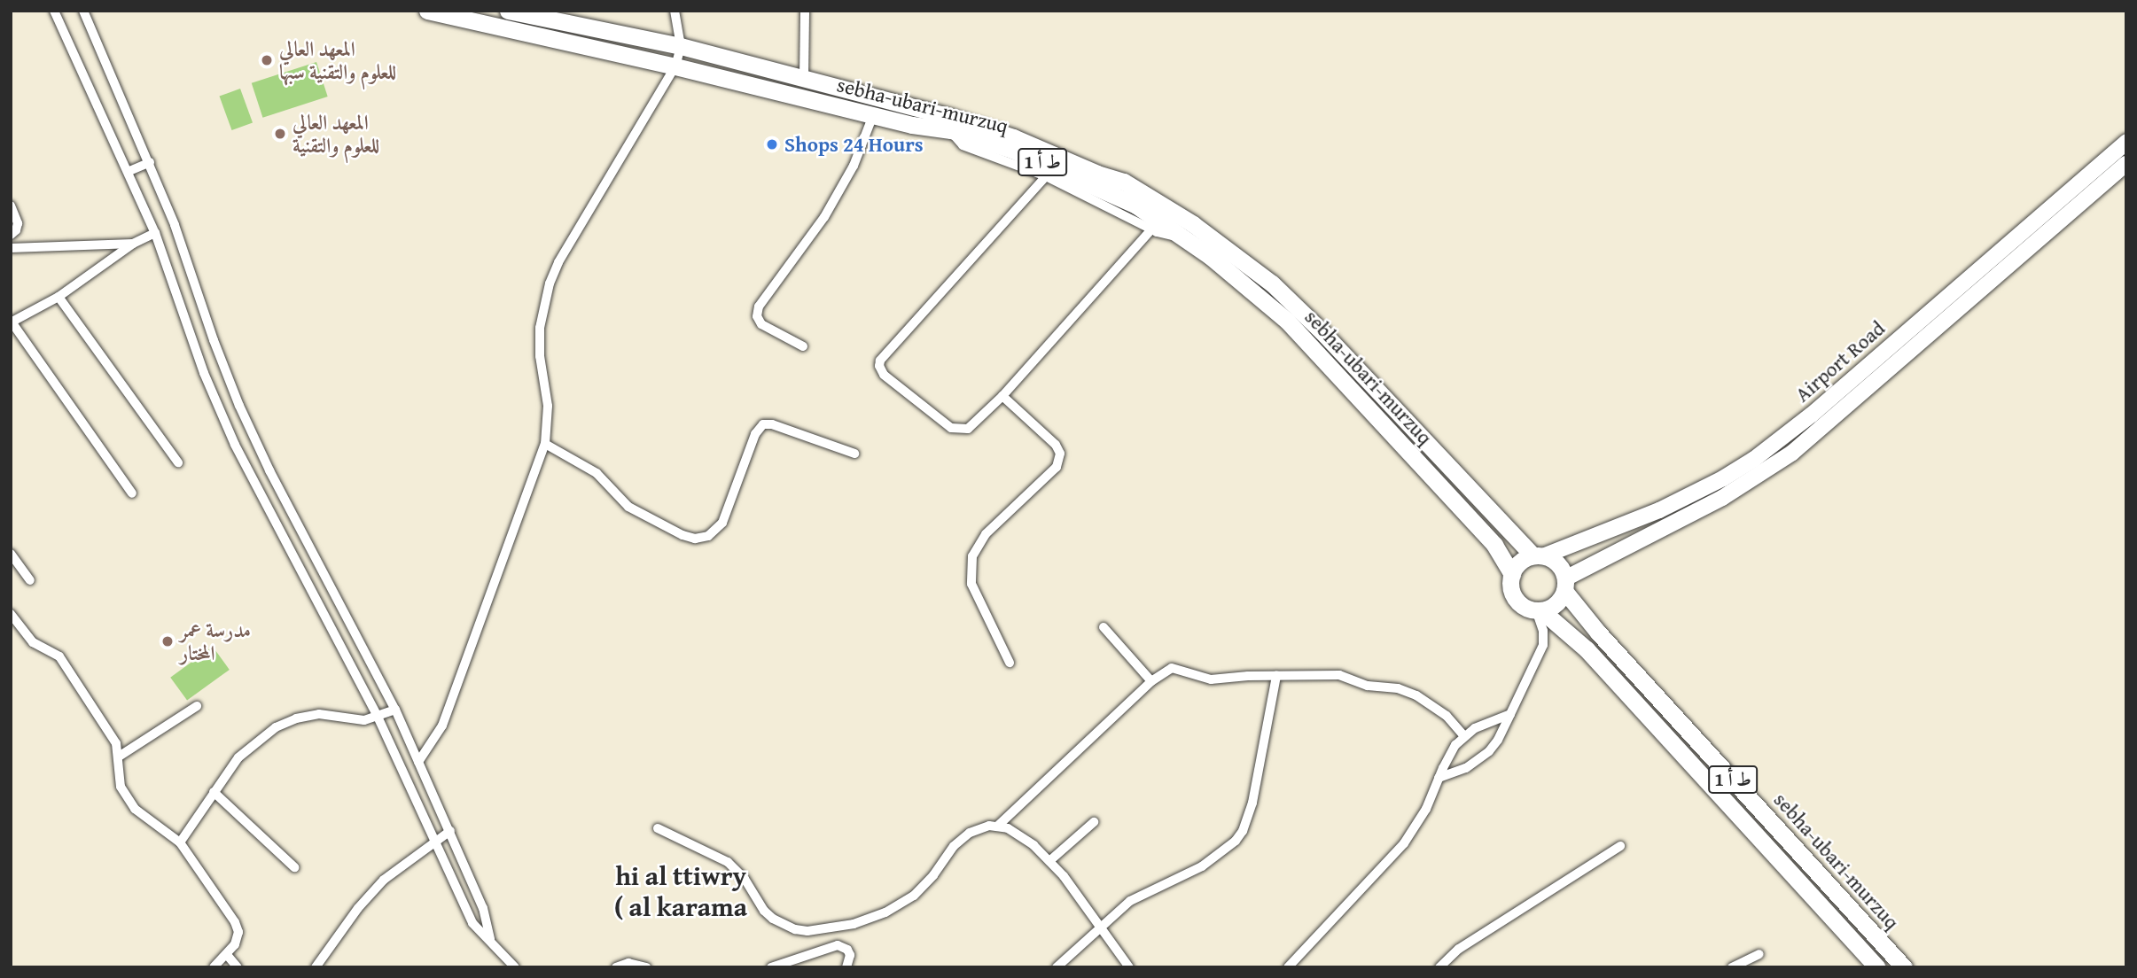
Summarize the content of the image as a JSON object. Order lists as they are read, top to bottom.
{
  "streets": {
    "highway": ["sebha-ubari-murzuq", "ط أ 1"],
    "main road": ["Airport Road"]
  },
  "crossings": [
    ["sebha-ubari-murzuq", "Airport Road"]
  ],
  "districts": ["hi al ttiwry ( al karama"],
  "places": [
    "المعهد العالي للعلوم والتقنية سبها",
    "المعهد العالي للعلوم والتقنية",
    "Shops 24 Hours",
    "مدرسة عمر المختار"
  ]
}
